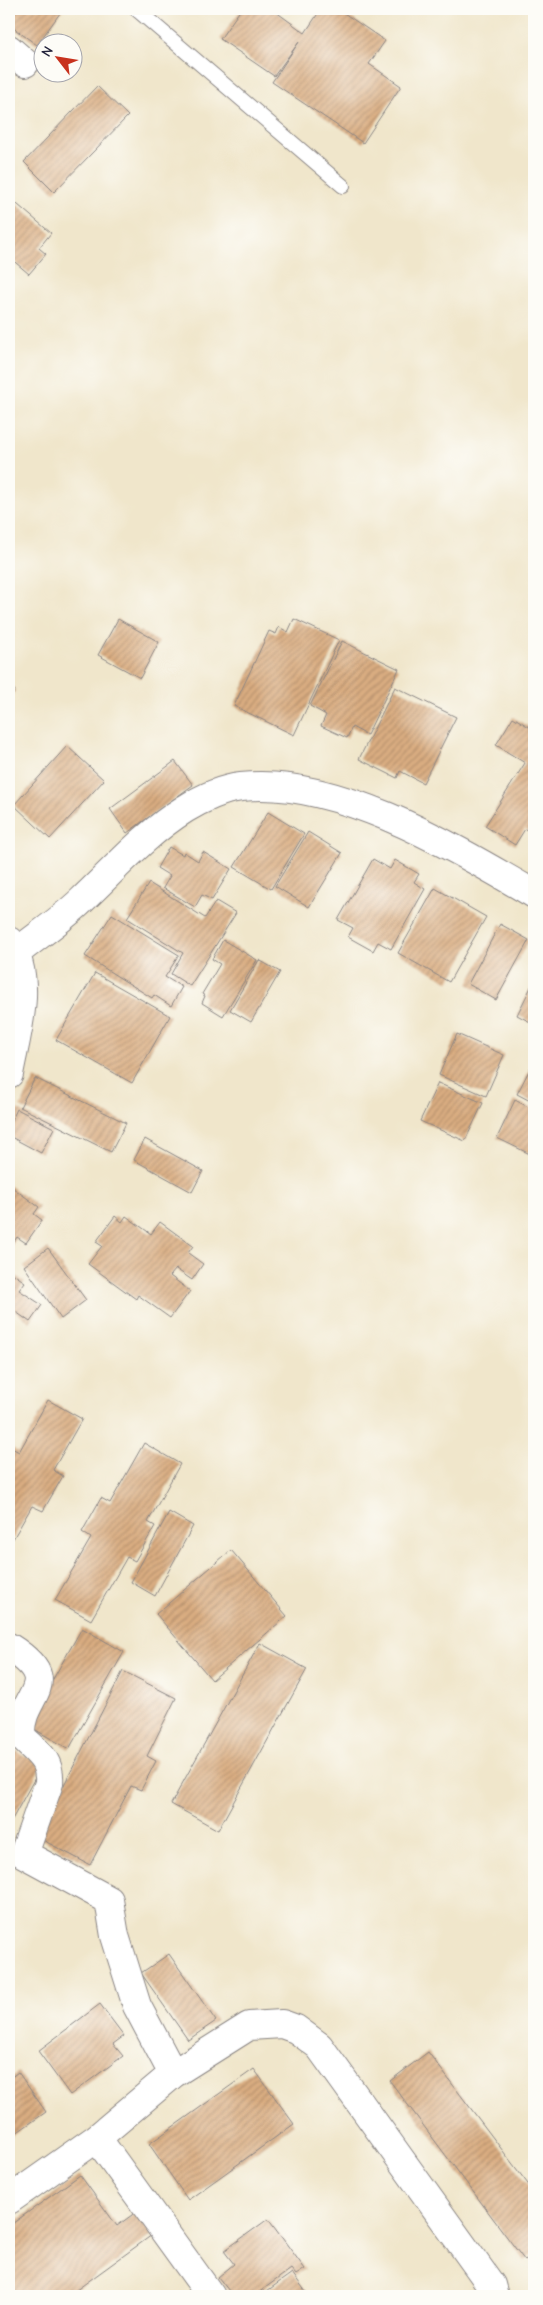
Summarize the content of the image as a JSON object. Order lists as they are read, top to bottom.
{
  "north": "top left"
}
